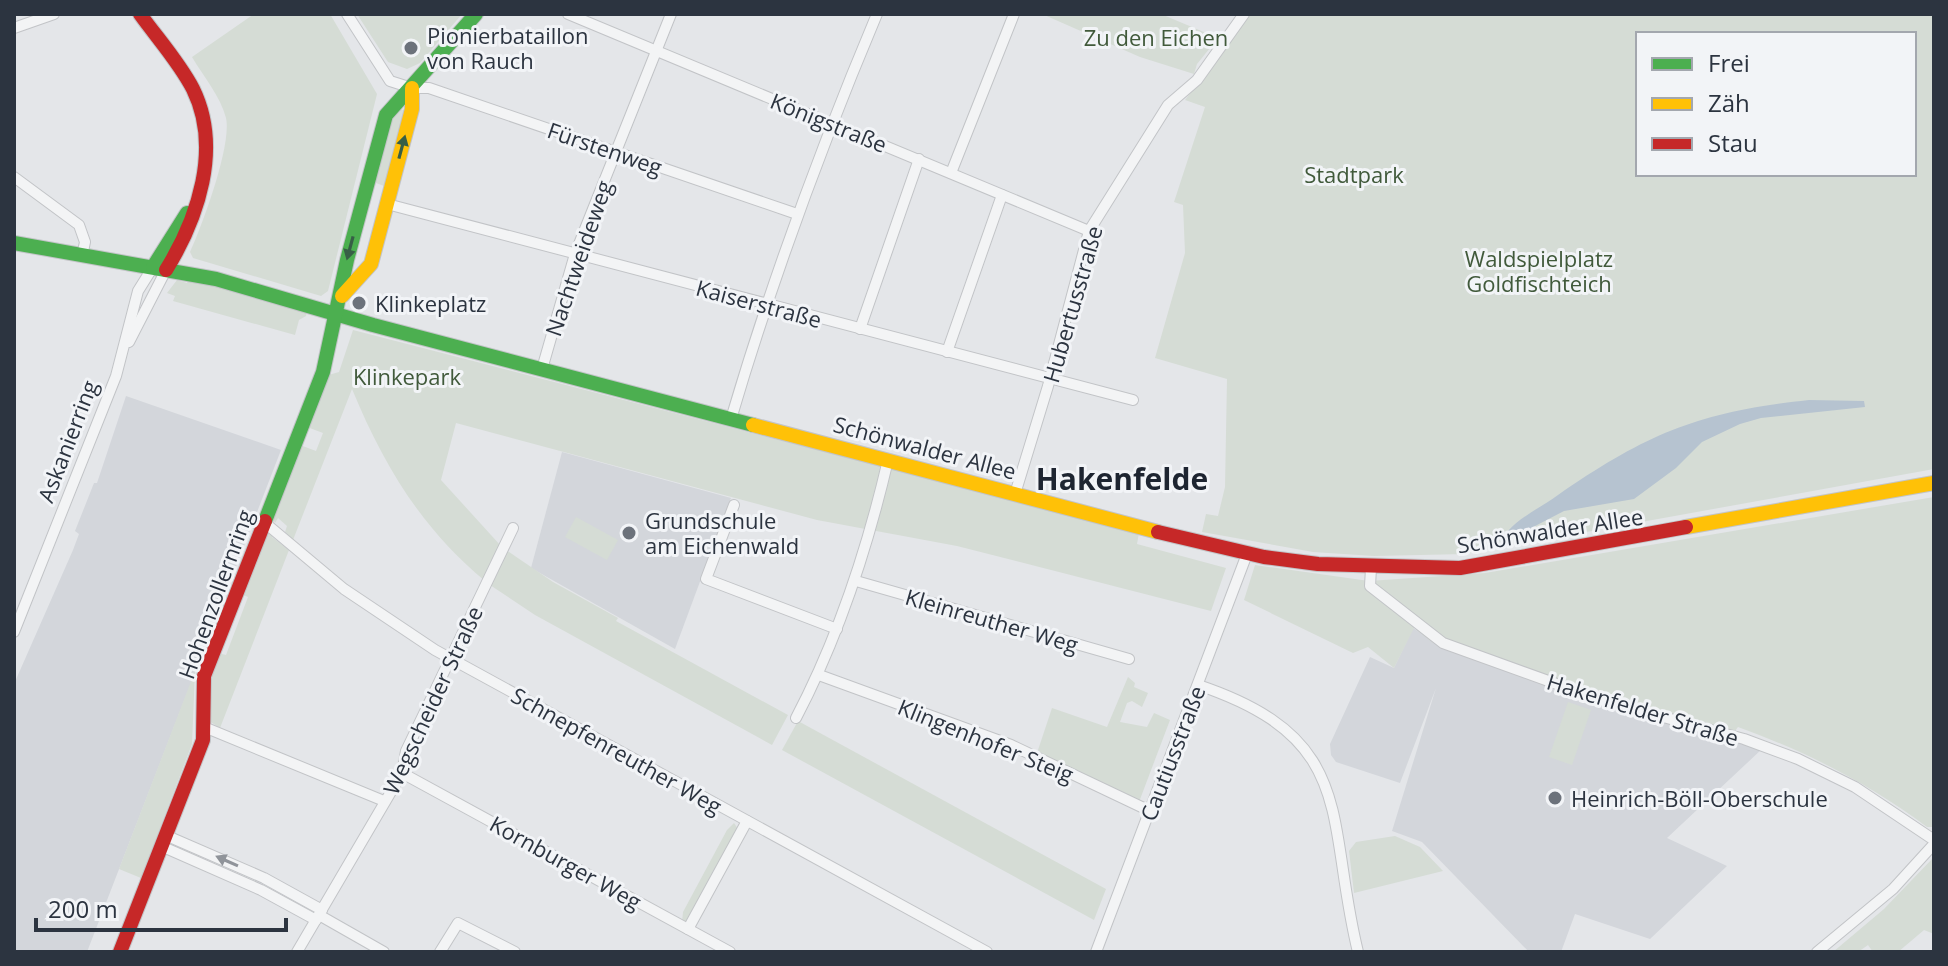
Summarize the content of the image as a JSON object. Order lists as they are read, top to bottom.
{
  "streets": {
    "main road": ["Askanierring", "Schönwalder Allee", "Hohenzollernring"],
    "street": [
      "Königstraße",
      "Fürstenweg",
      "Nachtweideweg",
      "Kaiserstraße",
      "Hubertusstraße",
      "Kleinreuther Weg",
      "Wegscheider Straße",
      "Hakenfelder Straße",
      "Klingenhofer Steig",
      "Schnepfenreuther Weg",
      "Cautiusstraße",
      "Kornburger Weg"
    ]
  },
  "crossings": [
    ["Königstraße", "Nachtweideweg"],
    ["Königstraße", "Hubertusstraße"],
    ["Fürstenweg", "Nachtweideweg"],
    ["Fürstenweg", "Hohenzollernring"],
    ["Nachtweideweg", "Kaiserstraße"],
    ["Nachtweideweg", "Schönwalder Allee"],
    ["Kaiserstraße", "Hubertusstraße"],
    ["Kaiserstraße", "Hohenzollernring"],
    ["Hubertusstraße", "Schönwalder Allee"],
    ["Askanierring", "Schönwalder Allee"],
    ["Schönwalder Allee", "Hohenzollernring"],
    ["Schönwalder Allee", "Hakenfelder Straße"],
    ["Schönwalder Allee", "Cautiusstraße"],
    ["Hohenzollernring", "Schnepfenreuther Weg"],
    ["Wegscheider Straße", "Schnepfenreuther Weg"],
    ["Wegscheider Straße", "Kornburger Weg"],
    ["Klingenhofer Steig", "Cautiusstraße"]
  ],
  "districts": ["Hakenfelde"],
  "parks": [
    "Zu den Eichen",
    "Stadtpark",
    "Waldspielplatz Goldfischteich",
    "Klinkepark"
  ],
  "places": [
    "Pionierbataillon von Rauch",
    "Klinkeplatz",
    "Grundschule am Eichenwald",
    "Heinrich-Böll-Oberschule"
  ],
  "legend": ["Frei", "Zäh", "Stau"],
  "scale_bar": "200 m"
}
